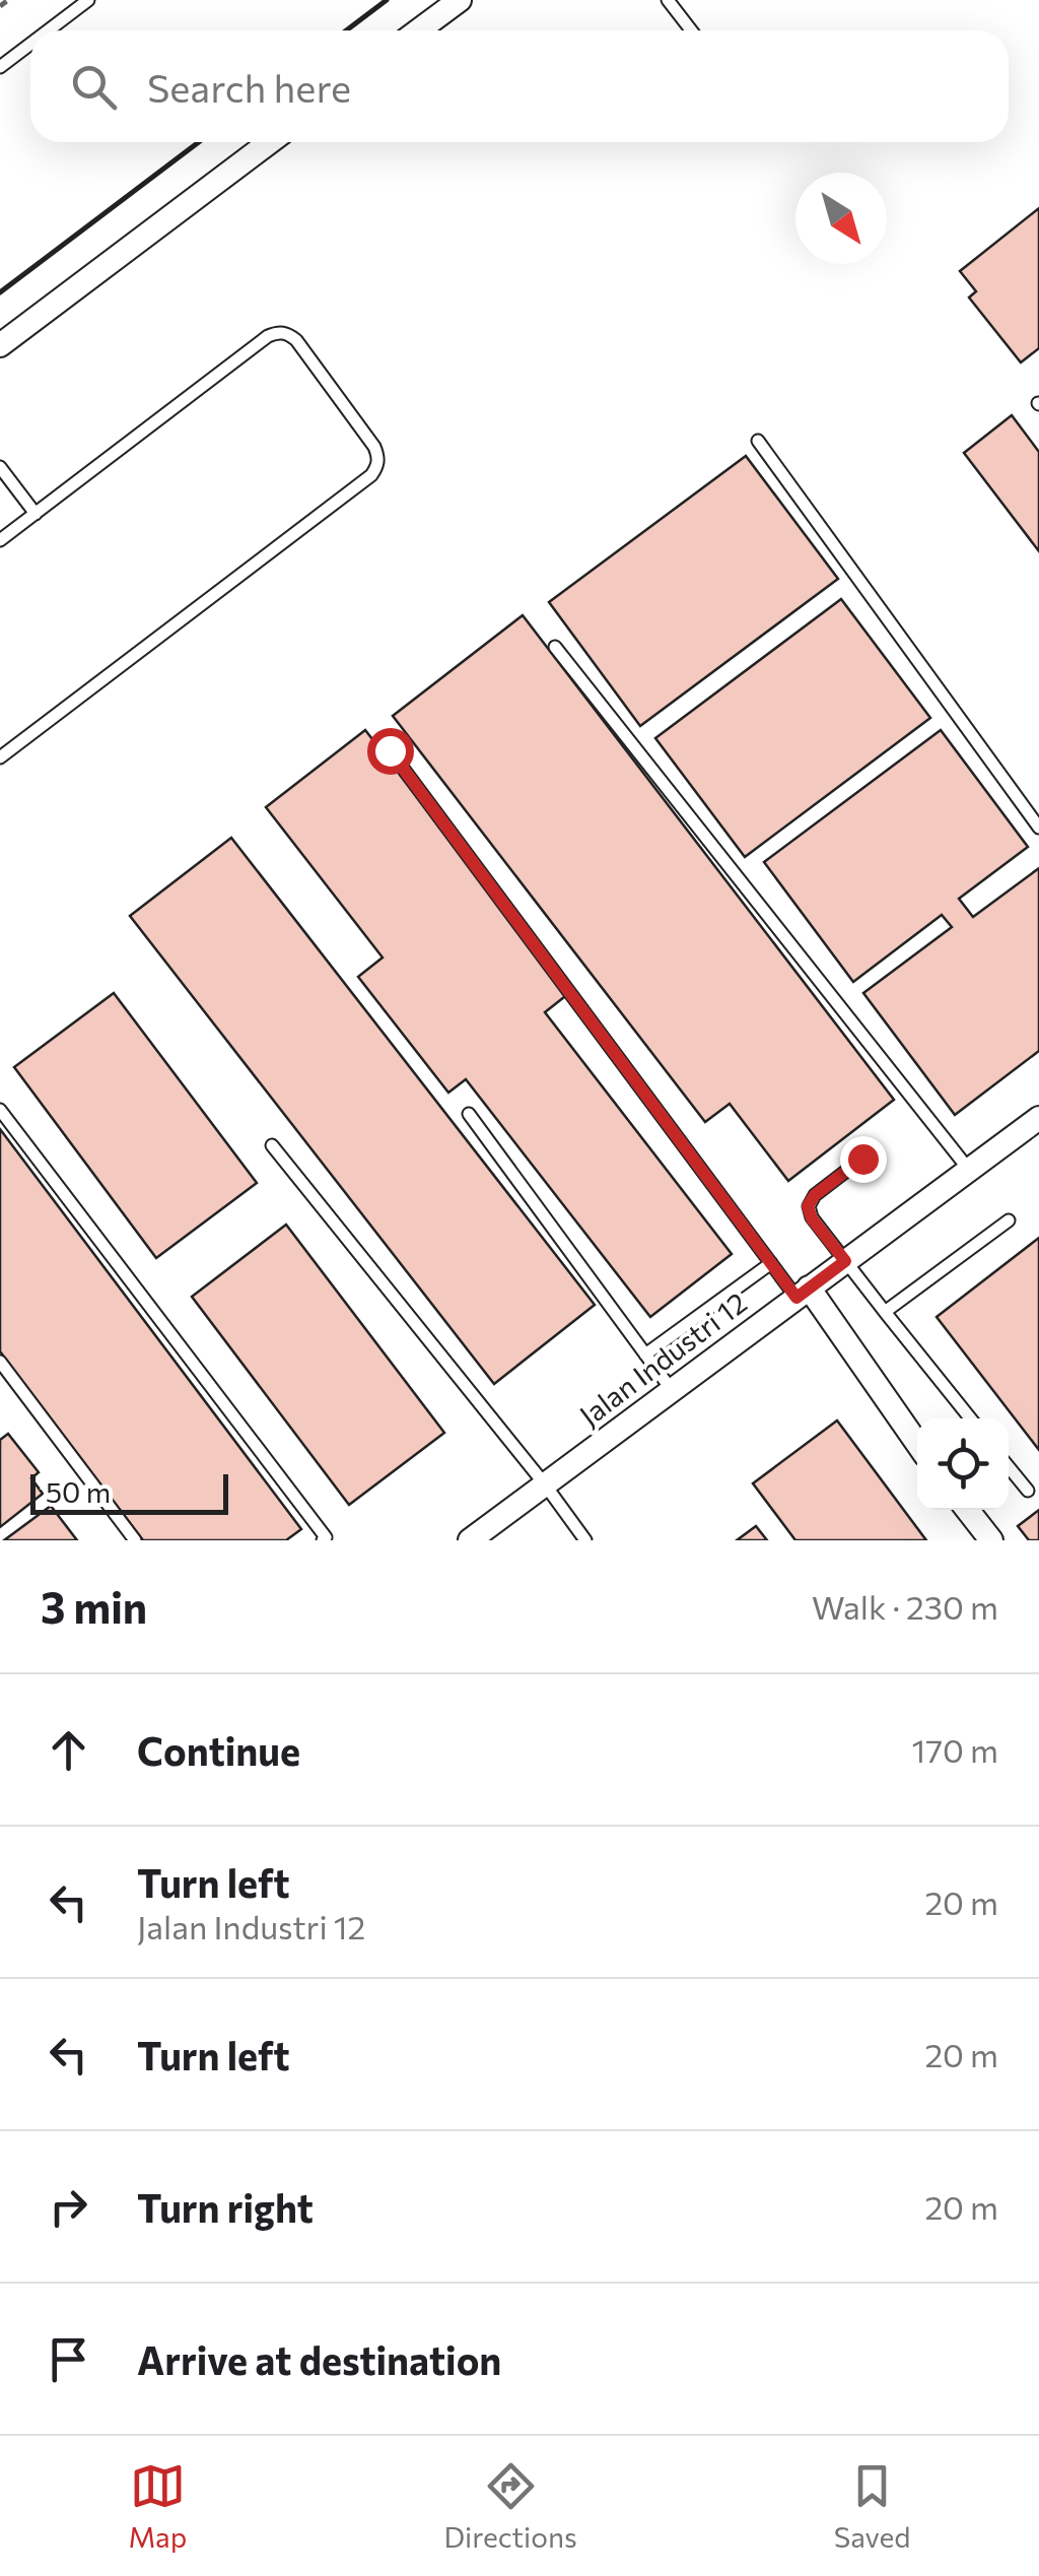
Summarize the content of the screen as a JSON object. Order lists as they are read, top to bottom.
{
  "streets": {
    "street": ["Jalan Industri 12"]
  },
  "scale_bar": "50 m",
  "north": "bottom right",
  "page": {
    "search": "Search here",
    "scale": "50 m",
    "heading": ["3 min", "Walk · 230 m"],
    "list": [
      ["Continue", "170 m"],
      ["Turn left", "Jalan Industri 12", "20 m"],
      ["Turn left", "20 m"],
      ["Turn right", "20 m"],
      "Arrive at destination"
    ],
    "nav": ["Map", "Directions", "Saved"]
  }
}
